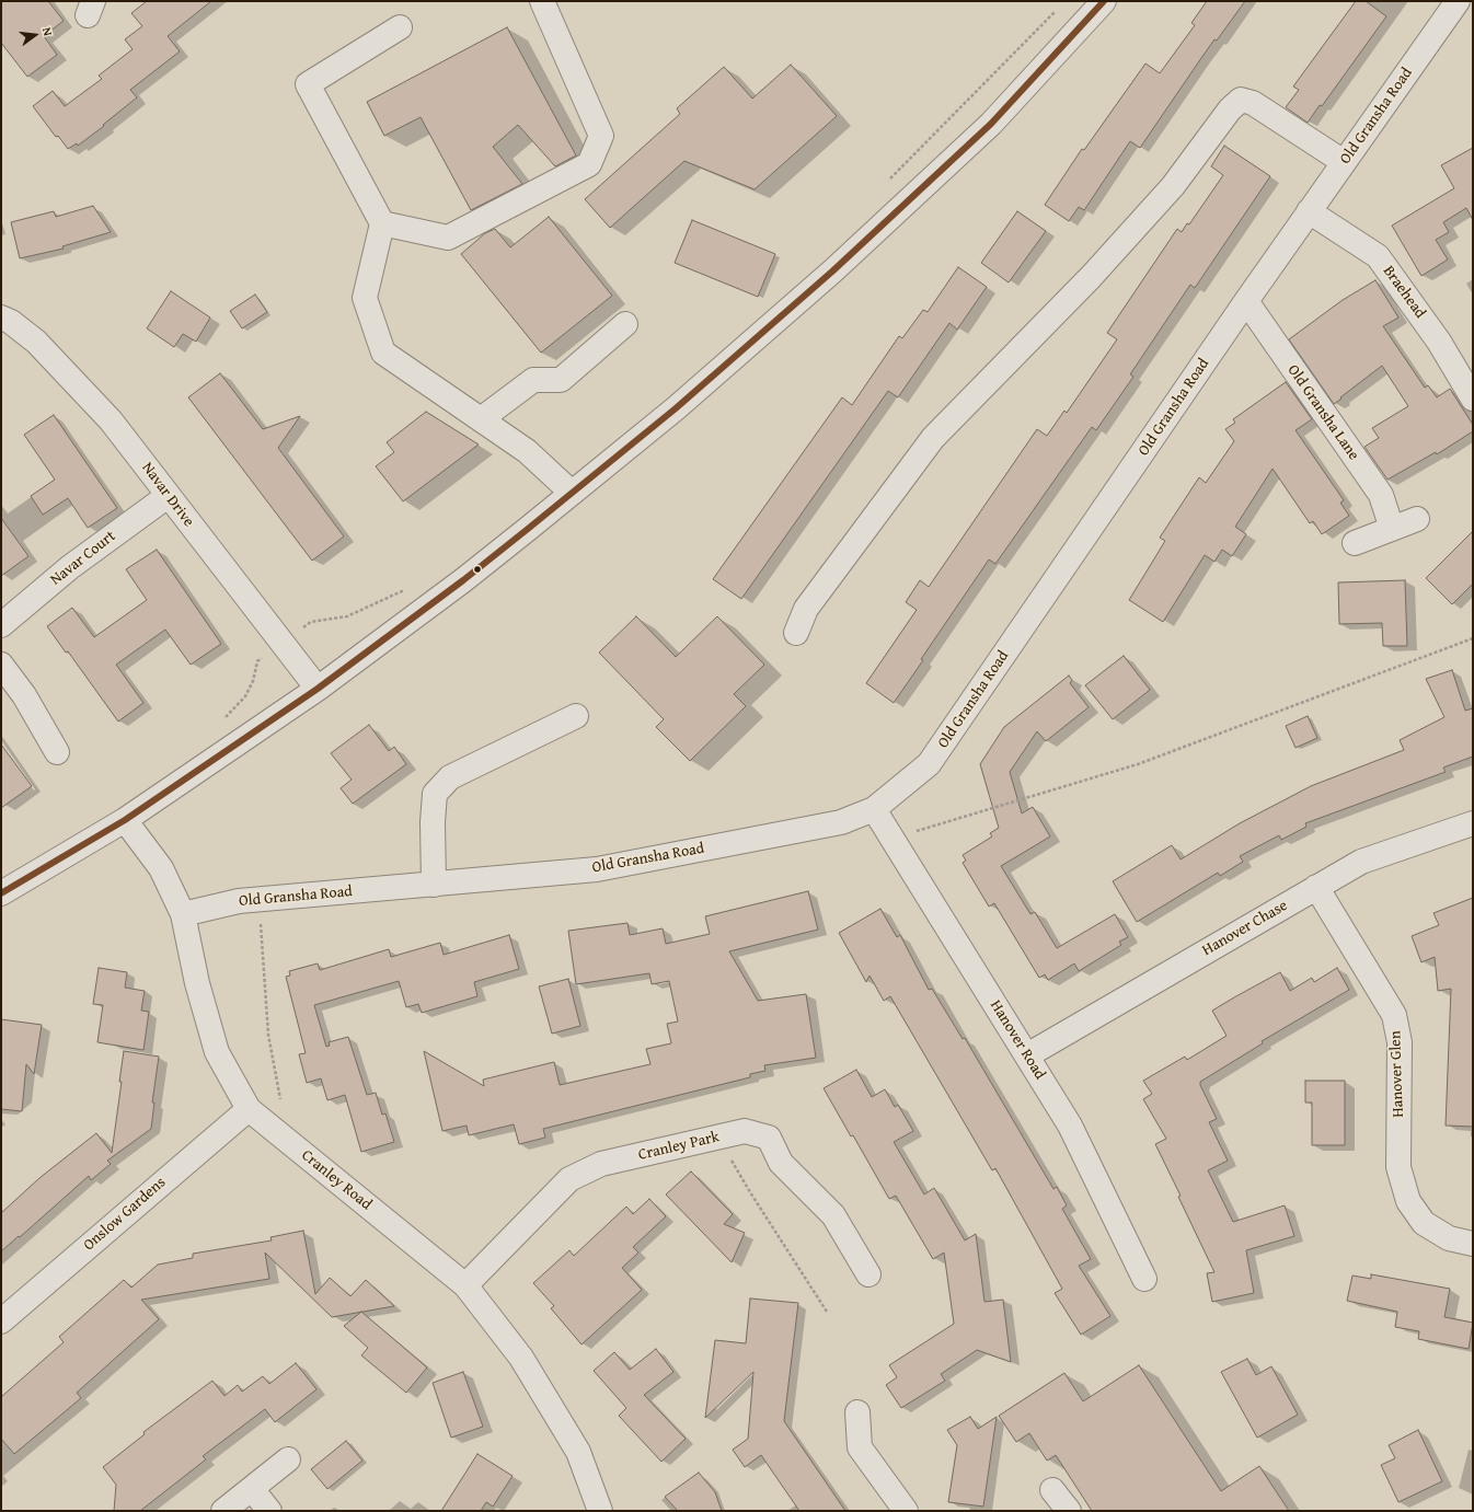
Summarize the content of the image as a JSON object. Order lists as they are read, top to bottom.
{
  "streets": {
    "street": [
      "Old Gransha Road",
      "Braehead",
      "Old Gransha Lane",
      "Navar Drive",
      "Navar Court",
      "Hanover Chase",
      "Hanover Road",
      "Hanover Glen",
      "Cranley Park",
      "Cranley Road",
      "Onslow Gardens"
    ]
  },
  "crossings": [
    ["Old Gransha Road", "Braehead"],
    ["Old Gransha Road", "Old Gransha Lane"],
    ["Old Gransha Road", "Hanover Road"],
    ["Old Gransha Road", "Cranley Road"],
    ["Navar Drive", "Navar Court"],
    ["Hanover Chase", "Hanover Road"],
    ["Hanover Chase", "Hanover Glen"],
    ["Cranley Park", "Cranley Road"],
    ["Cranley Road", "Onslow Gardens"]
  ],
  "north": "right"
}
